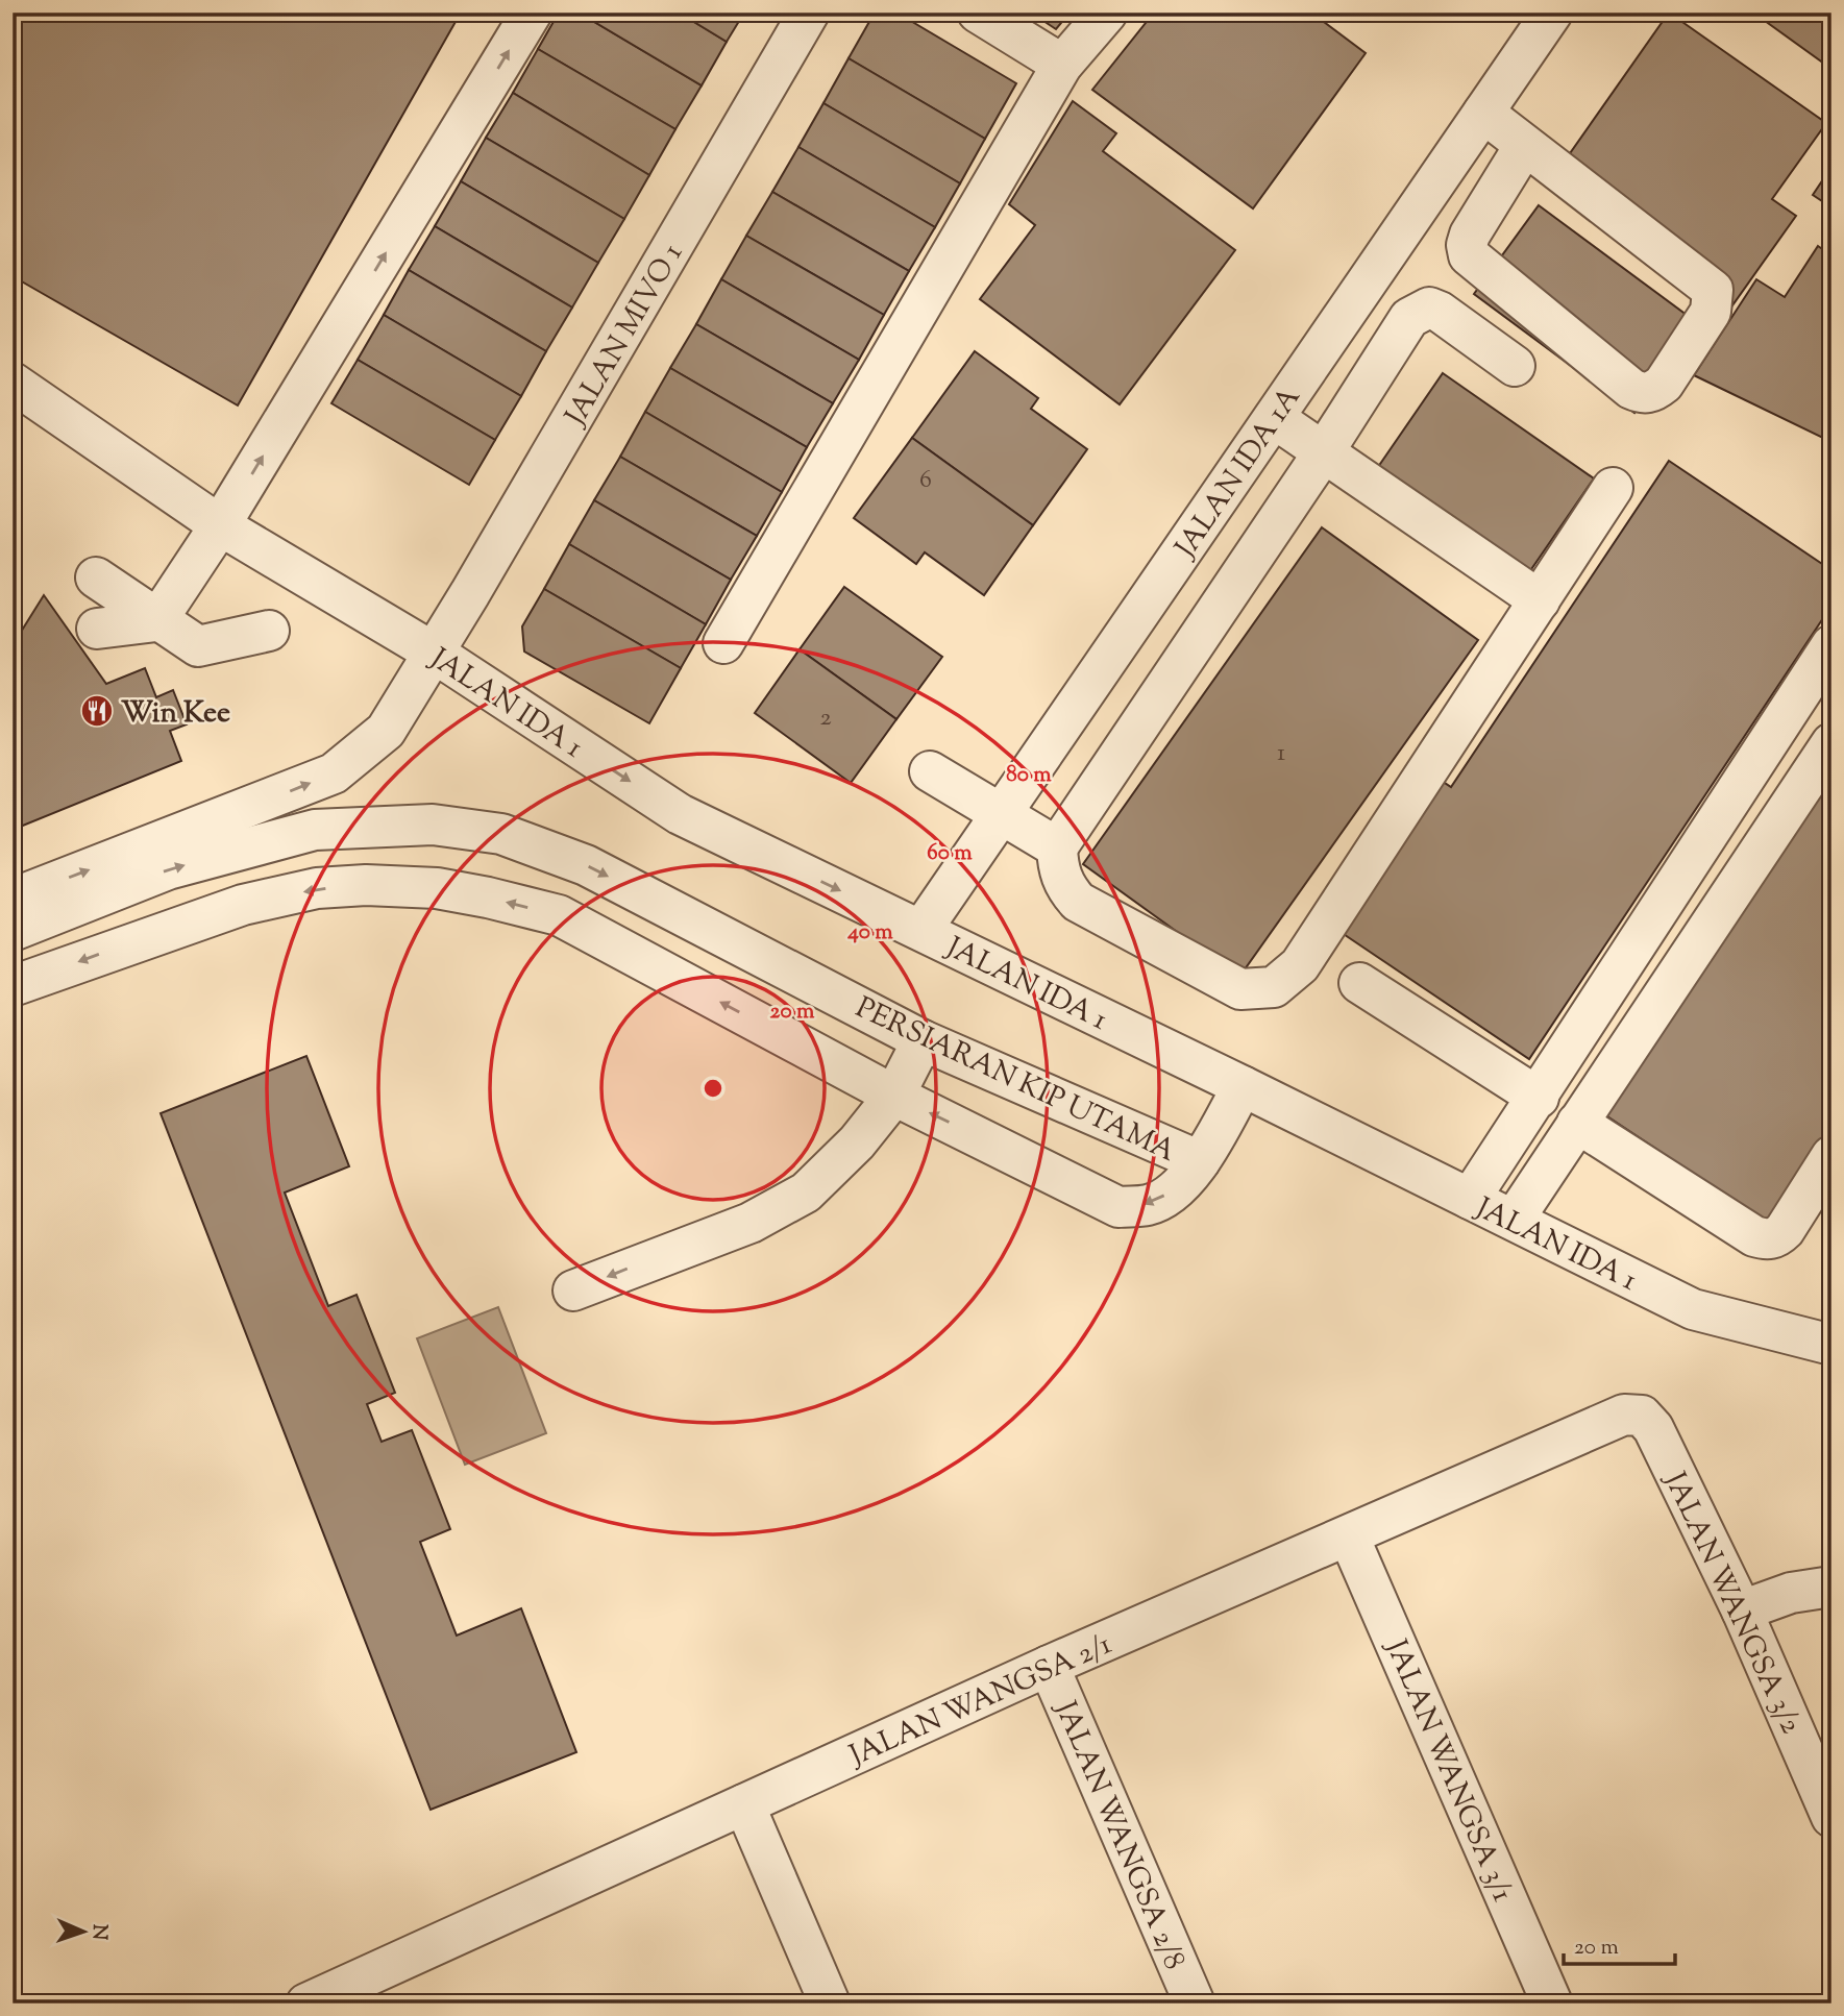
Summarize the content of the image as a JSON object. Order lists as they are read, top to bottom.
{
  "streets": {
    "street": [
      "JALAN MIVO 1",
      "JALAN IDA 1A",
      "JALAN IDA 1",
      "PERSIARAN KIP UTAMA",
      "JALAN WANGSA 3/2",
      "JALAN WANGSA 2/1",
      "JALAN WANGSA 3/1",
      "JALAN WANGSA 2/8"
    ]
  },
  "crossings": [
    ["JALAN MIVO 1", "JALAN IDA 1"],
    ["JALAN IDA 1A", "JALAN IDA 1"],
    ["JALAN IDA 1", "PERSIARAN KIP UTAMA"],
    ["JALAN WANGSA 3/2", "JALAN WANGSA 2/1"],
    ["JALAN WANGSA 2/1", "JALAN WANGSA 3/1"],
    ["JALAN WANGSA 2/1", "JALAN WANGSA 2/8"]
  ],
  "one_way": ["JALAN MIVO 1"],
  "places": {
    "restaurant": ["Win Kee"]
  },
  "house_numbers": ["6", "2", "1"],
  "scale_bar": "20 m",
  "north": "right",
  "rings": [
    "80 m",
    "60 m",
    "40 m",
    "20 m"
  ]
}
